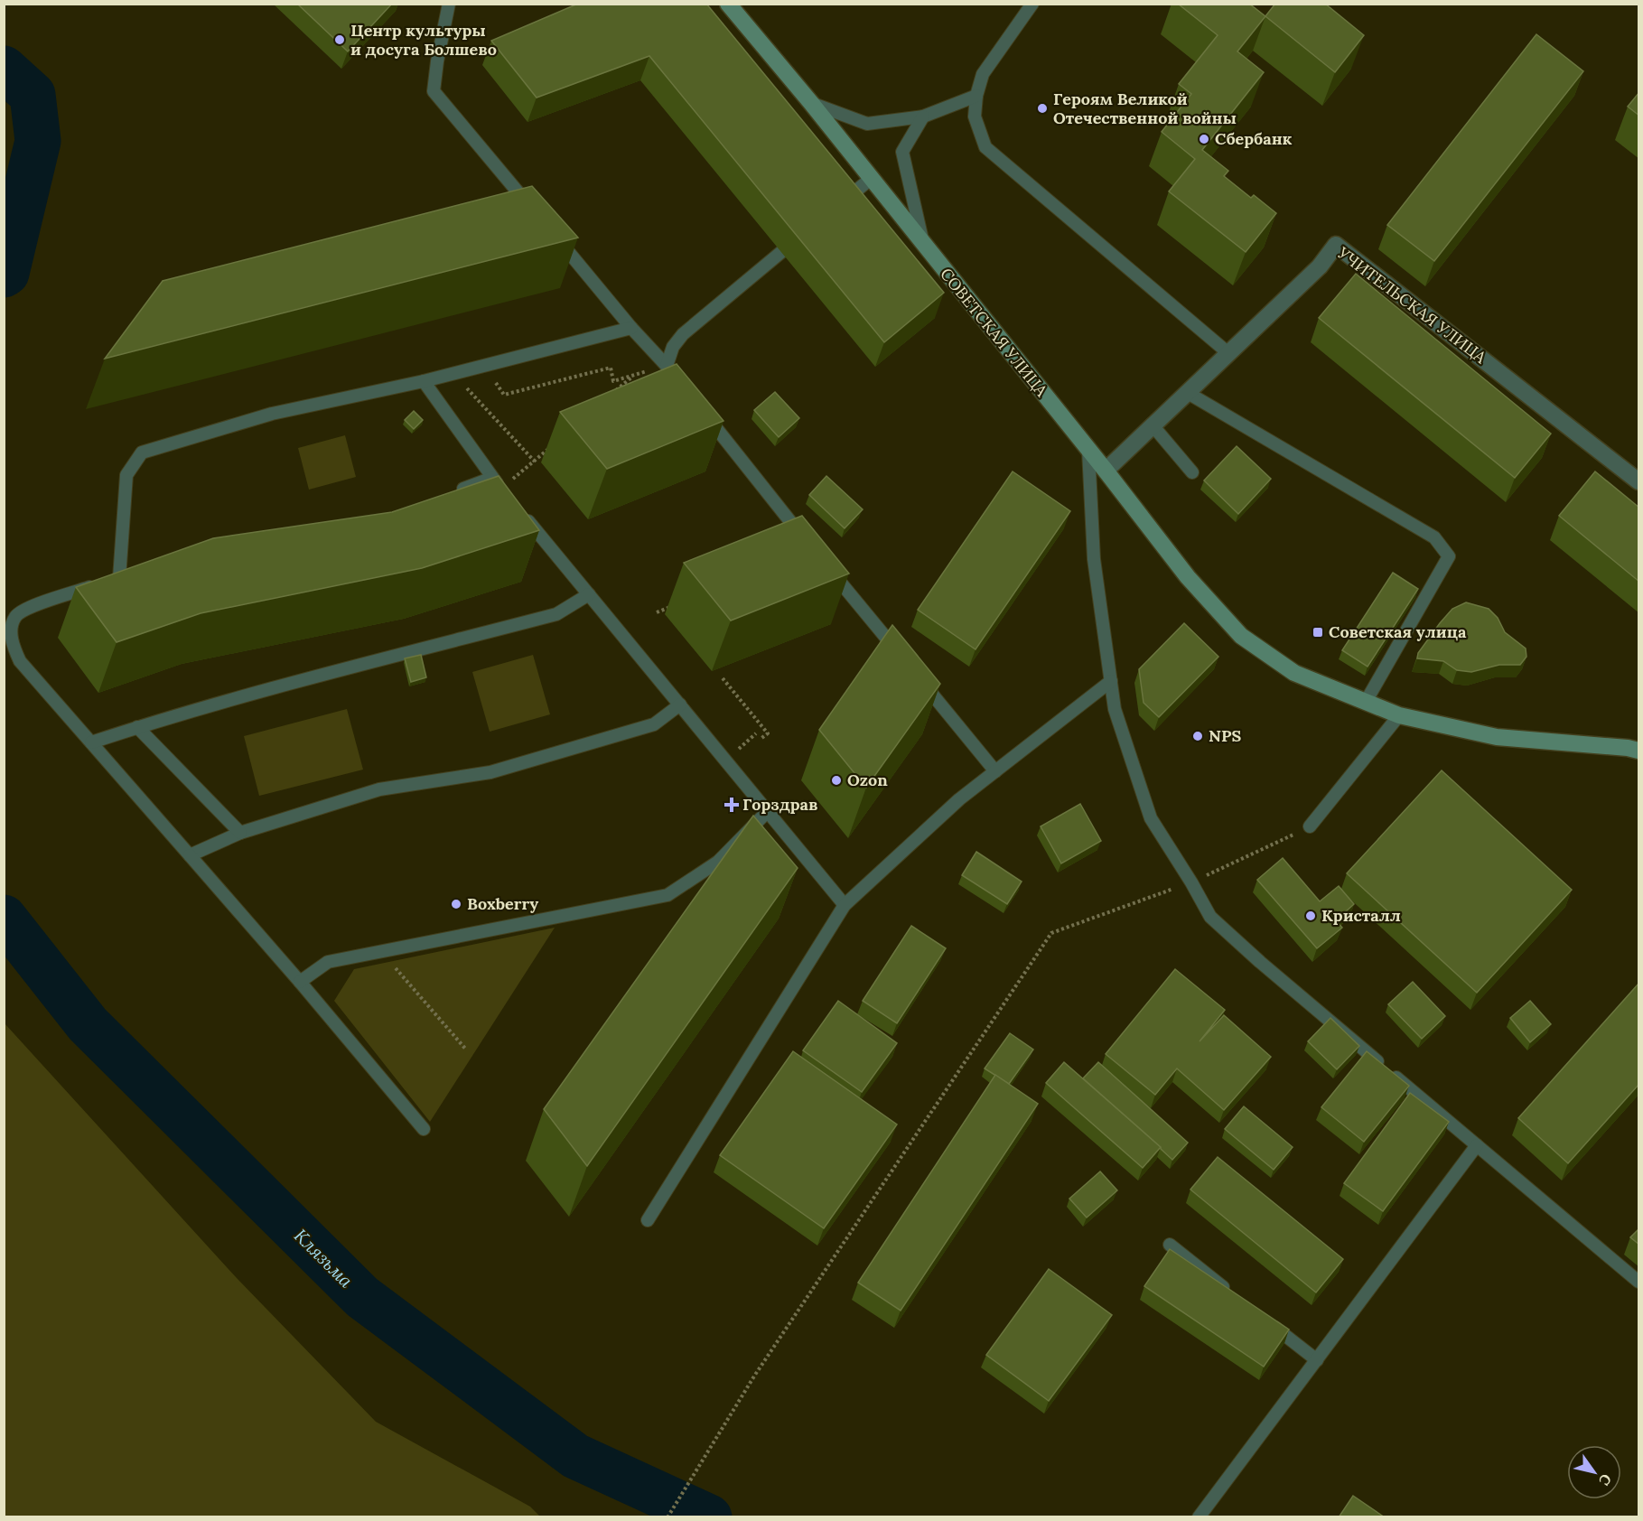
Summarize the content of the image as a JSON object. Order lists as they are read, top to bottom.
{
  "streets": {
    "main road": ["СОВЕТСКАЯ УЛИЦА"],
    "street": ["УЧИТЕЛЬСКАЯ УЛИЦА"]
  },
  "crossings": [
    ["УЧИТЕЛЬСКАЯ УЛИЦА", "СОВЕТСКАЯ УЛИЦА"]
  ],
  "water": ["Клязьма"],
  "places": {
    "other": [
      "Центр культуры и досуга Болшево",
      "Героям Великой Отечественной войны",
      "Сбербанк",
      "NPS",
      "Ozon",
      "Boxberry",
      "Кристалл"
    ],
    "transit": ["Советская улица"],
    "health": ["Горздрав"]
  },
  "north": "bottom right"
}
